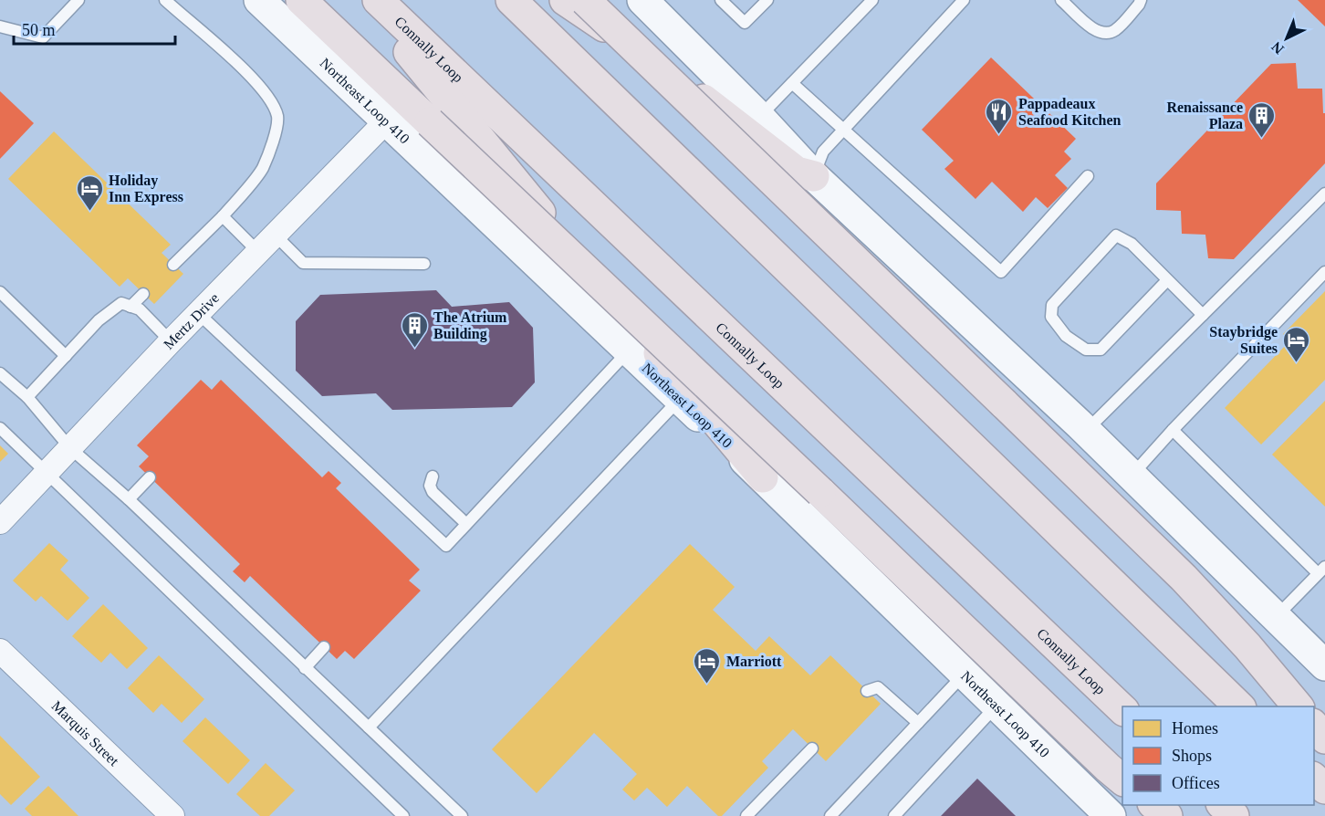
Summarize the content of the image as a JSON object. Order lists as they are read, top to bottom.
{
  "streets": {
    "highway": ["Connally Loop"],
    "main road": ["Northeast Loop 410"],
    "street": ["Mertz Drive", "Marquis Street"]
  },
  "crossings": [
    ["Northeast Loop 410", "Mertz Drive"]
  ],
  "places": {
    "restaurant": ["Pappadeaux Seafood Kitchen"],
    "building": ["Renaissance Plaza", "The Atrium Building"],
    "hotel": ["Holiday Inn Express", "Staybridge Suites", "Marriott"]
  },
  "legend": ["Homes", "Shops", "Offices"],
  "scale_bar": "50 m",
  "north": "bottom left"
}
